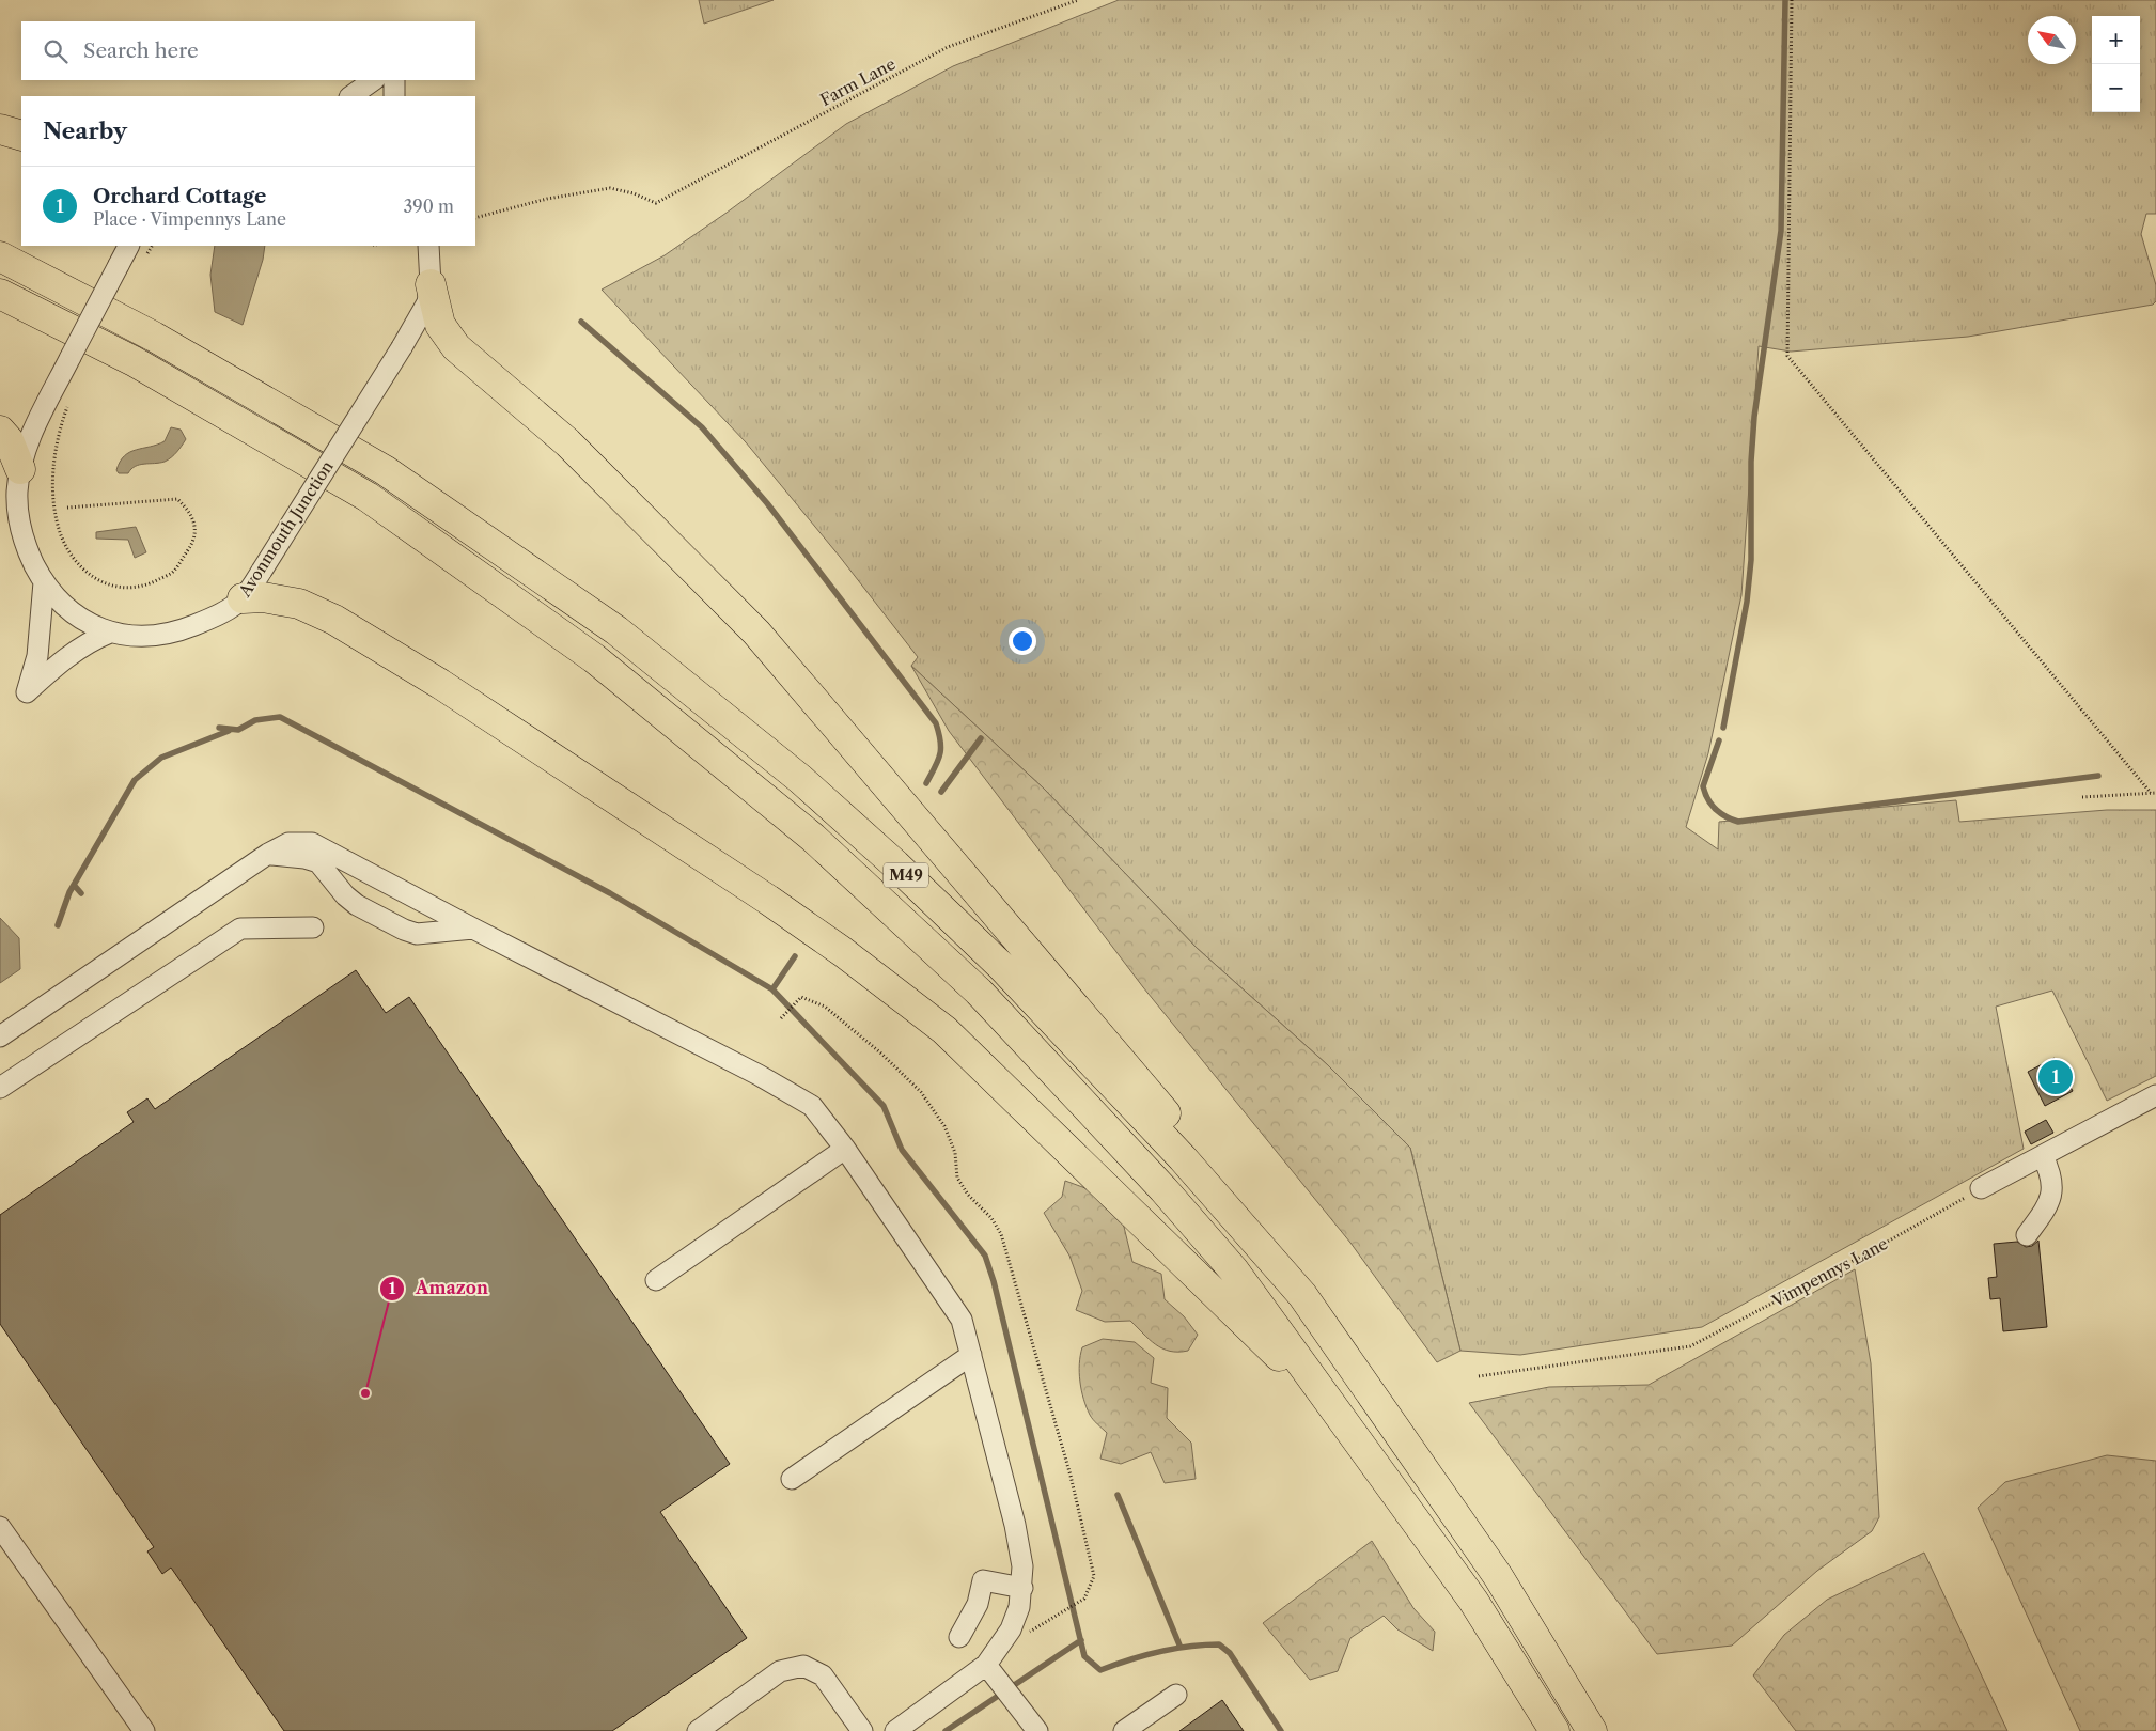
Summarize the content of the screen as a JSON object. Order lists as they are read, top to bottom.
{
  "streets": {
    "highway": ["M49"],
    "street": ["Avonmouth Junction"],
    "path": ["Farm Lane", "Vimpennys Lane"]
  },
  "crossings": [
    ["Avonmouth Junction", "M49"]
  ],
  "places": ["Amazon"],
  "north": "top left",
  "page": {
    "map_buttons": ["+", "−"],
    "search": "Search here",
    "heading": "Nearby",
    "list": [
      {
        "mark": "1",
        "name": "Orchard Cottage",
        "note": "Place · Vimpennys Lane",
        "value": "390 m"
      }
    ],
    "pins": "1"
  }
}
